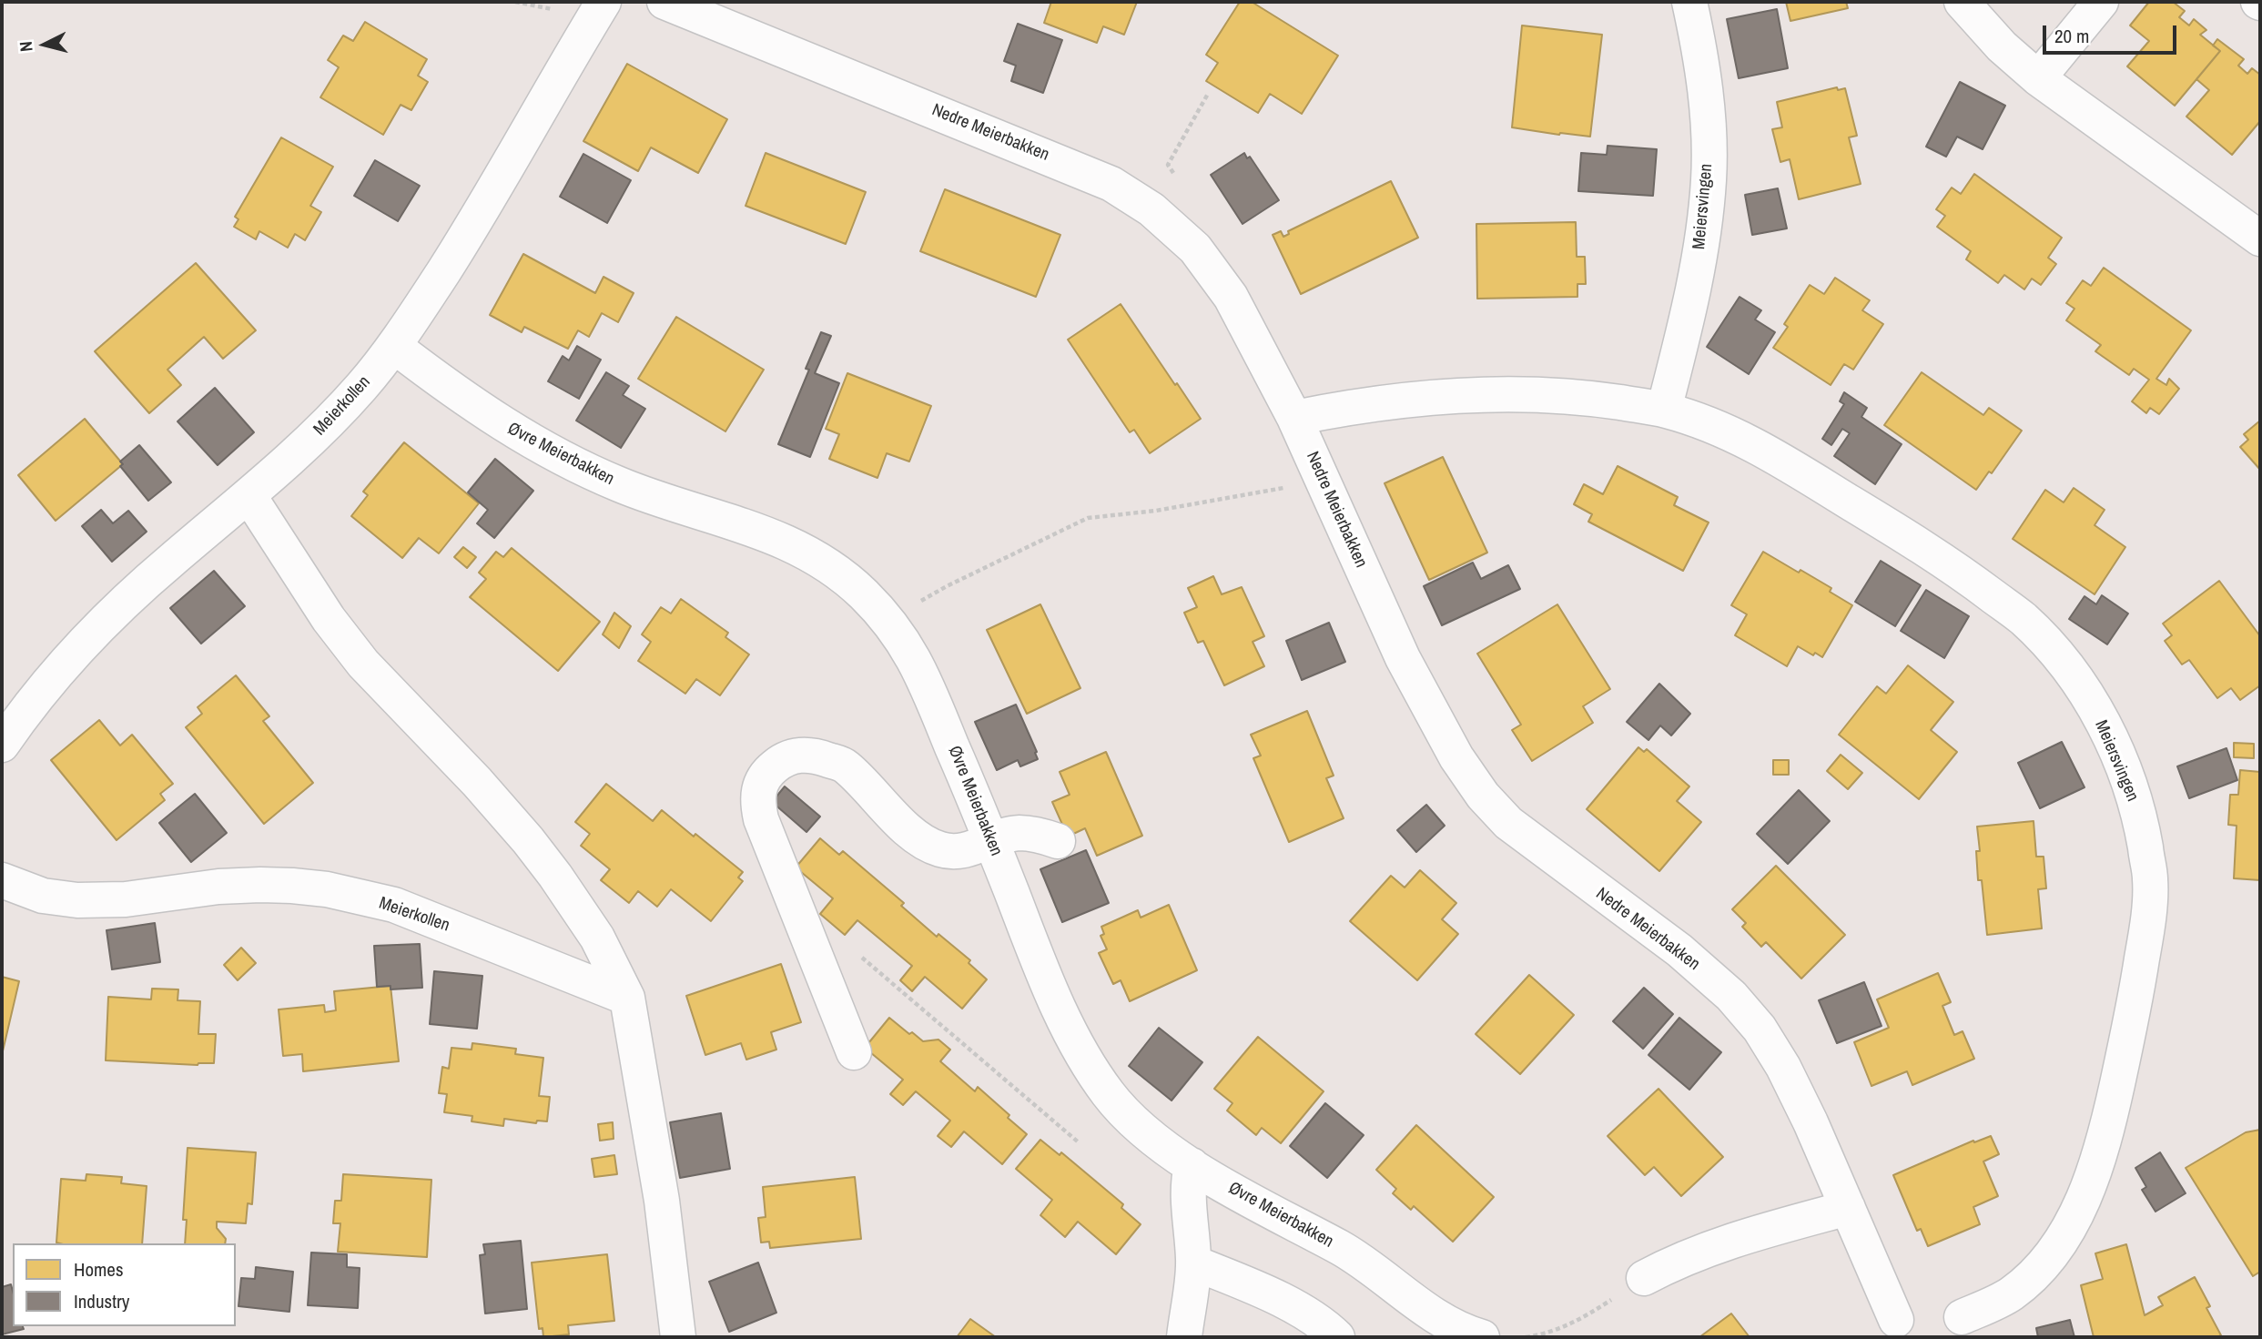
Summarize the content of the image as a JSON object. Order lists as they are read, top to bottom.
{
  "streets": {
    "street": [
      "Nedre Meierbakken",
      "Meiersvingen",
      "Meierkollen",
      "Øvre Meierbakken"
    ]
  },
  "crossings": [
    ["Nedre Meierbakken", "Meiersvingen"],
    ["Meierkollen", "Øvre Meierbakken"]
  ],
  "legend": ["Homes", "Industry"],
  "scale_bar": "20 m",
  "north": "left"
}
